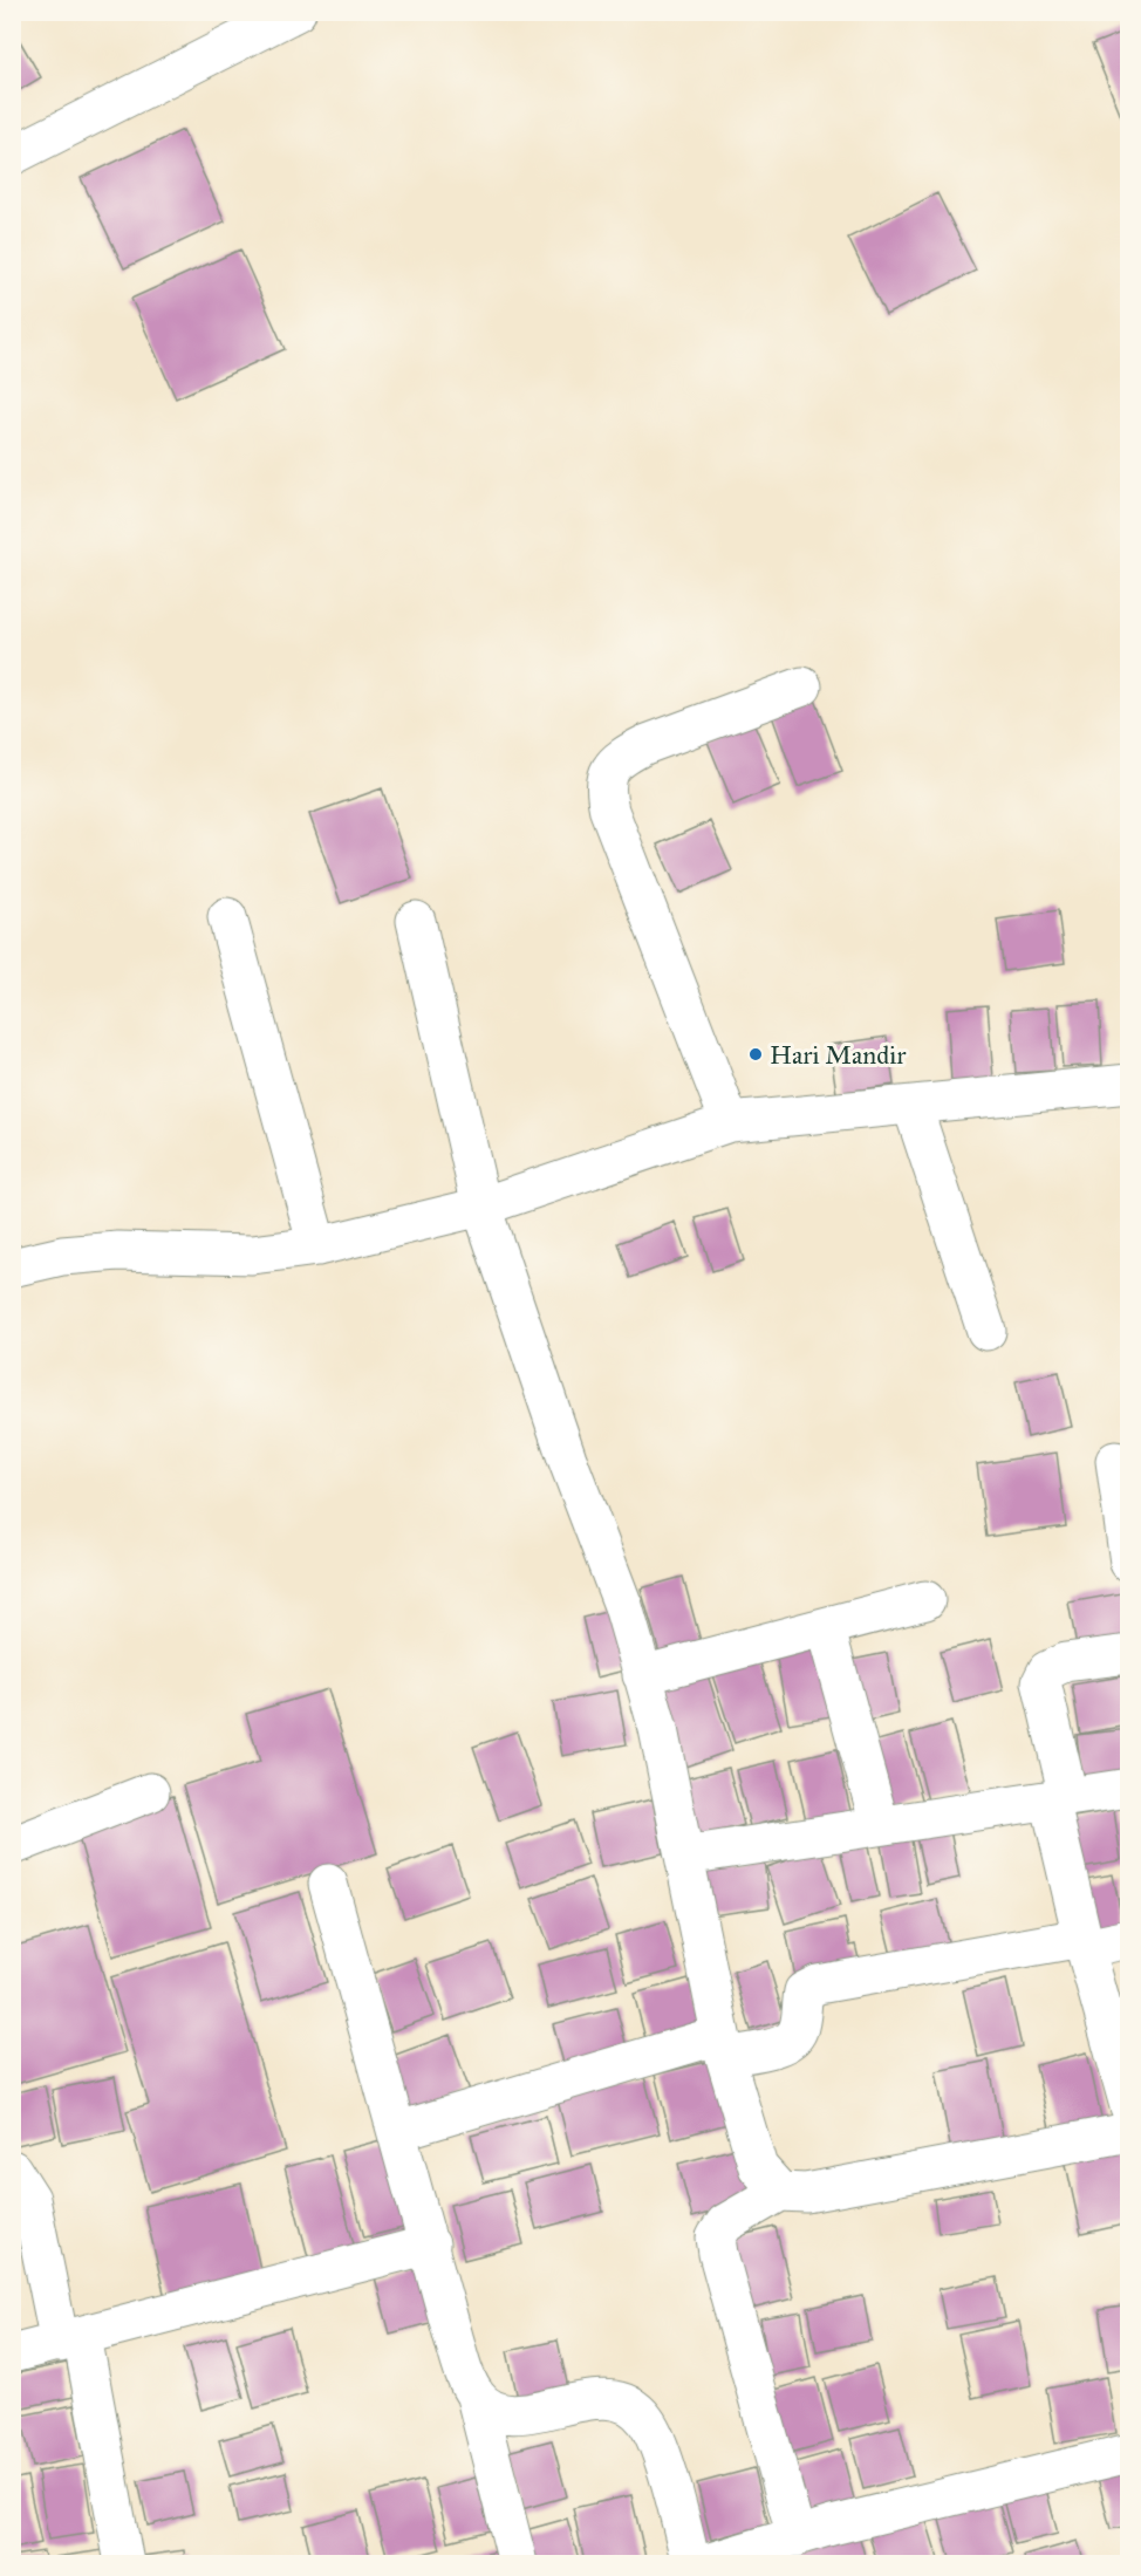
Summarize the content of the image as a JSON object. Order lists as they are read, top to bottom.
{
  "places": ["Hari Mandir"]
}
